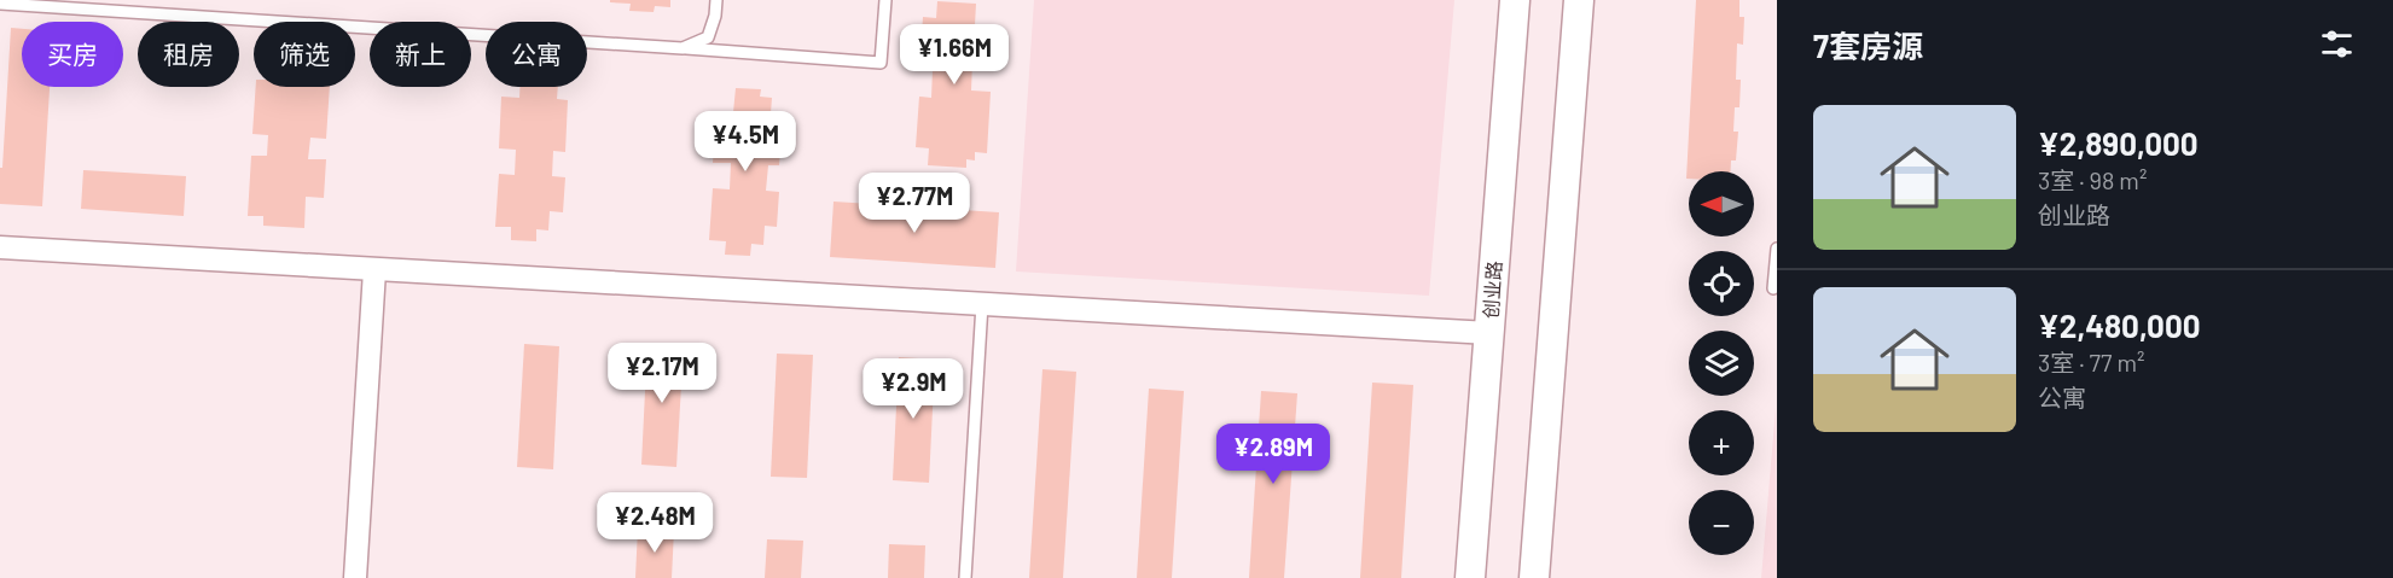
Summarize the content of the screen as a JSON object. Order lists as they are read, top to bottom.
{
  "streets": {
    "main road": ["创业路"]
  },
  "north": "left",
  "page": {
    "heading": "7套房源",
    "chip": [
      "买房",
      "租房",
      "筛选",
      "新上",
      "公寓"
    ],
    "price": [
      "¥1.66M",
      "¥4.5M",
      "¥2.77M",
      "¥2.17M",
      "¥2.9M",
      "¥2.89M",
      "¥2.48M"
    ],
    "list": [
      {
        "name": "¥2,890,000",
        "note": "3室 · 98 m² · 创业路"
      },
      {
        "name": "¥2,480,000",
        "note": "3室 · 77 m² · 公寓"
      }
    ],
    "map_buttons": ["+", "−"]
  }
}
